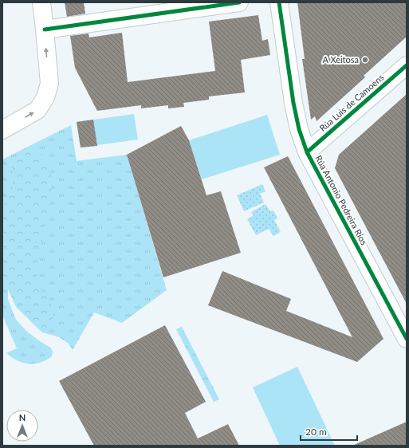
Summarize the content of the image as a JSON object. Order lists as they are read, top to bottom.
{
  "streets": {
    "street": ["Rúa Luis de Camoens", "Rúa Antonio Pedreira Ríos"]
  },
  "crossings": [
    ["Rúa Luis de Camoens", "Rúa Antonio Pedreira Ríos"]
  ],
  "places": ["A Xeitosa"],
  "scale_bar": "20 m",
  "north": "top"
}
